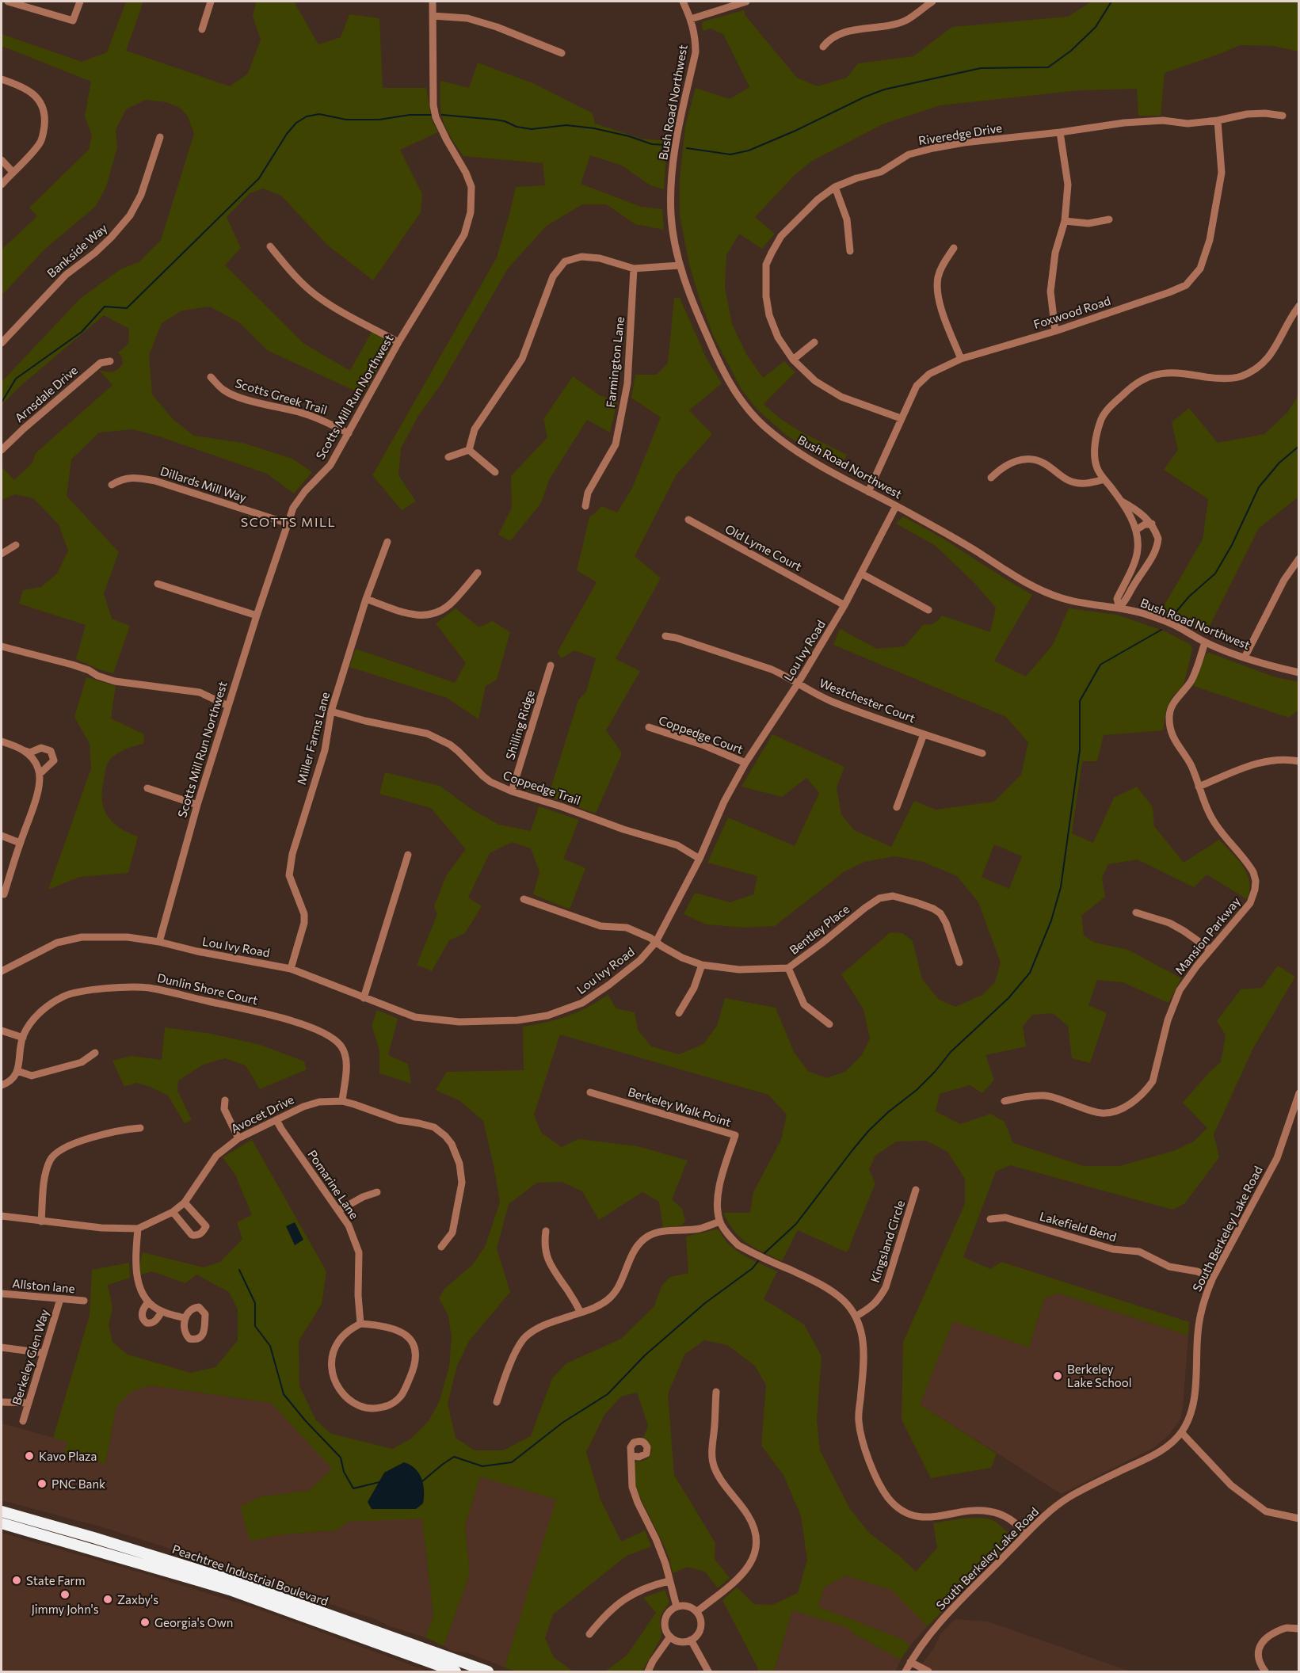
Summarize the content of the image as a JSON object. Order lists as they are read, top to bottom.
{
  "streets": {
    "highway": ["Peachtree Industrial Boulevard"],
    "street": [
      "Bush Road Northwest",
      "Riveredge Drive",
      "Bankside Way",
      "Foxwood Road",
      "Farmington Lane",
      "Arnsdale Drive",
      "Scotts Greek Trail",
      "Scotts Mill Run Northwest",
      "Dillards Mill Way",
      "Old Lyme Court",
      "Lou Ivy Road",
      "Westchester Court",
      "Shilling Ridge",
      "Coppedge Court",
      "Miller Farms Lane",
      "Coppedge Trail",
      "Bentley Place",
      "Mansion Parkway",
      "Dunlin Shore Court",
      "Berkeley Walk Point",
      "Avocet Drive",
      "Pomarine Lane",
      "Lakefield Bend",
      "South Berkeley Lake Road",
      "Kingsland Circle",
      "Allston lane",
      "Berkeley Glen Way"
    ]
  },
  "crossings": [
    ["Bush Road Northwest", "Foxwood Road"],
    ["Bush Road Northwest", "Lou Ivy Road"],
    ["Bush Road Northwest", "Mansion Parkway"],
    ["Riveredge Drive", "Foxwood Road"],
    ["Scotts Greek Trail", "Scotts Mill Run Northwest"],
    ["Scotts Mill Run Northwest", "Dillards Mill Way"],
    ["Scotts Mill Run Northwest", "Lou Ivy Road"],
    ["Old Lyme Court", "Lou Ivy Road"],
    ["Lou Ivy Road", "Westchester Court"],
    ["Lou Ivy Road", "Coppedge Court"],
    ["Lou Ivy Road", "Miller Farms Lane"],
    ["Lou Ivy Road", "Coppedge Trail"],
    ["Lou Ivy Road", "Bentley Place"],
    ["Shilling Ridge", "Coppedge Trail"],
    ["Miller Farms Lane", "Coppedge Trail"],
    ["Dunlin Shore Court", "Avocet Drive"],
    ["Avocet Drive", "Pomarine Lane"],
    ["Lakefield Bend", "South Berkeley Lake Road"],
    ["Allston lane", "Berkeley Glen Way"]
  ],
  "districts": ["SCOTTS MILL"],
  "places": [
    "Berkeley Lake School",
    "Kavo Plaza",
    "PNC Bank",
    "State Farm",
    "Jimmy John's",
    "Zaxby's",
    "Georgia's Own"
  ]
}
